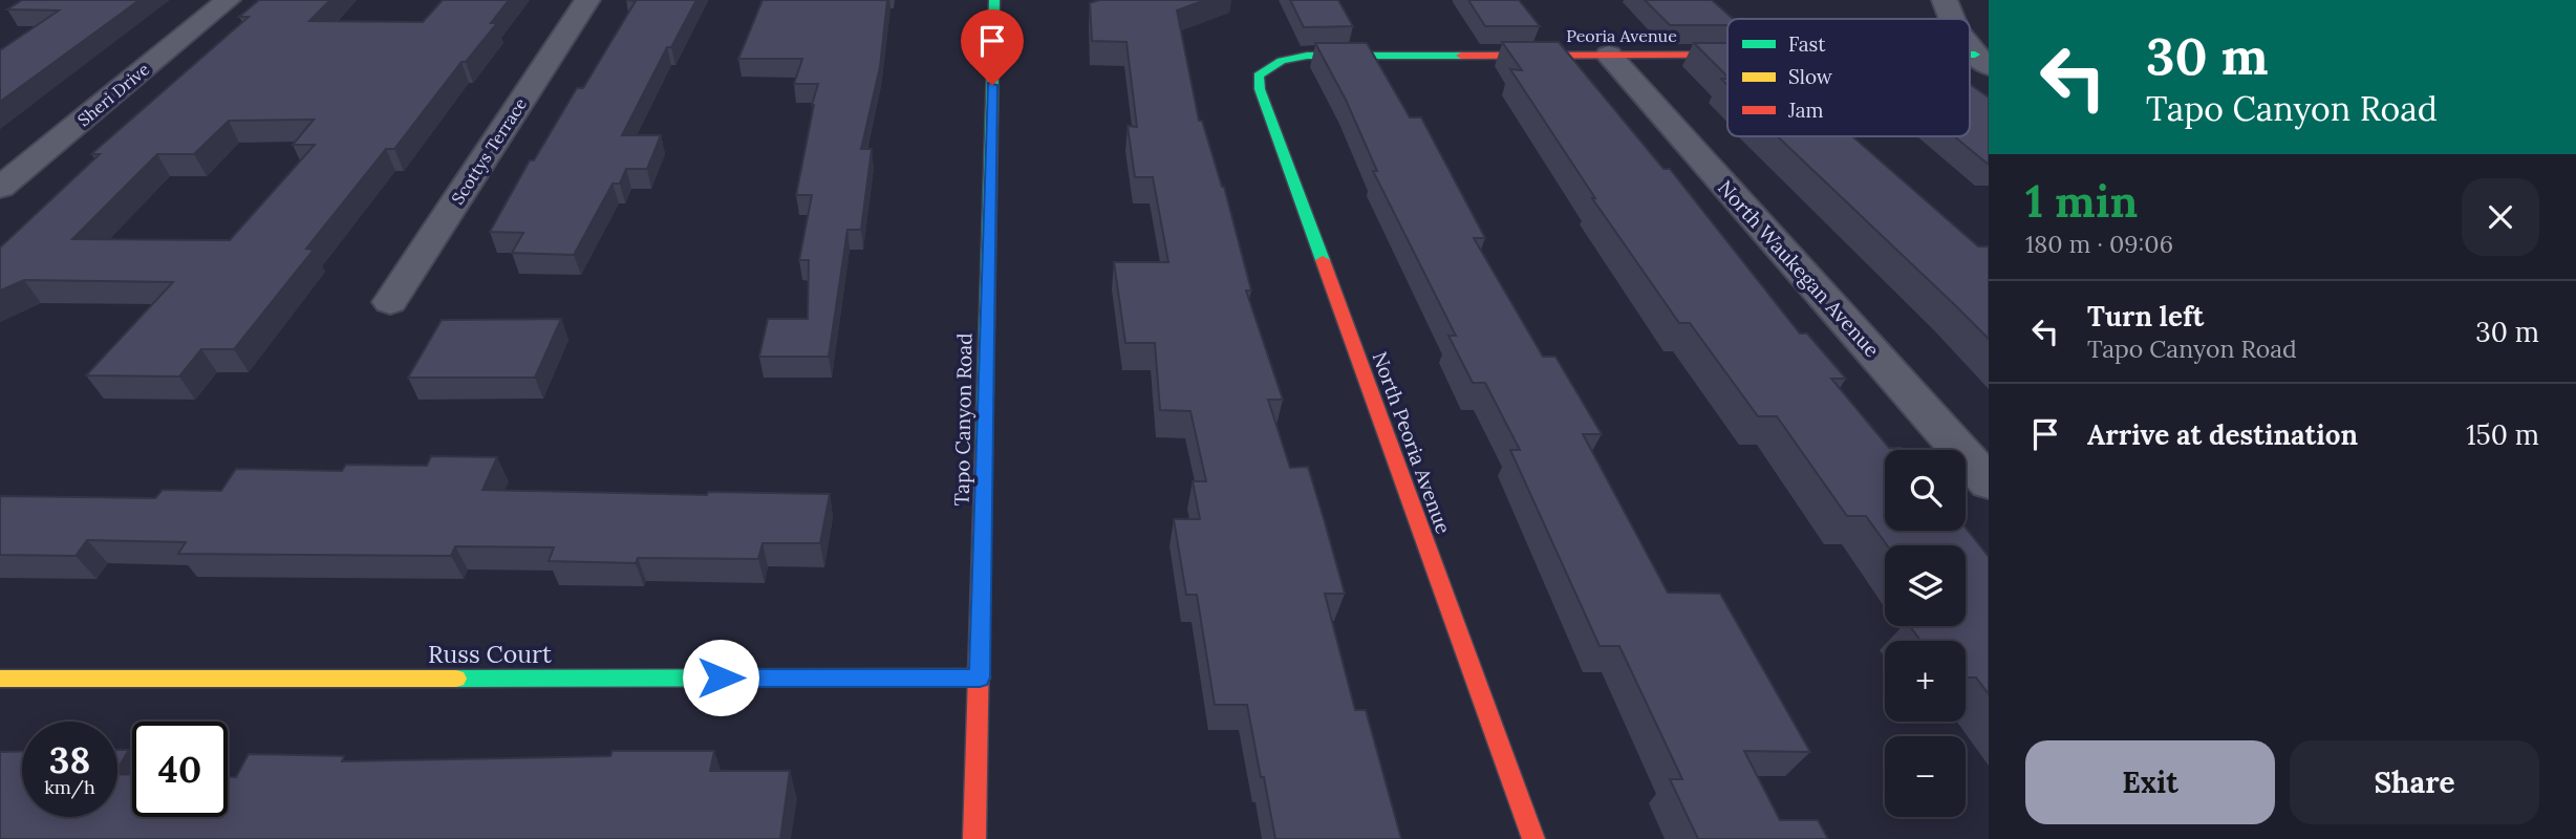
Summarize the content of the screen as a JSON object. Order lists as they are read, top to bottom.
{
  "streets": {
    "street": [
      "Peoria Avenue",
      "Sheri Drive",
      "Scottys Terrace",
      "North Waukegan Avenue",
      "Tapo Canyon Road",
      "North Peoria Avenue",
      "Russ Court"
    ]
  },
  "crossings": [
    ["Peoria Avenue", "North Waukegan Avenue"],
    ["Peoria Avenue", "North Peoria Avenue"],
    ["Tapo Canyon Road", "Russ Court"]
  ],
  "legend": ["Fast", "Slow", "Jam"],
  "page": {
    "turn": ["30 m", "Tapo Canyon Road"],
    "heading": ["1 min", "180 m · 09:06"],
    "list": [
      {
        "name": "Turn left",
        "note": "Tapo Canyon Road",
        "value": "30 m"
      },
      {
        "name": "Arrive at destination",
        "value": "150 m"
      }
    ],
    "map_buttons": ["+", "−"],
    "speed": "38 km/h",
    "limit": "40",
    "buttons": ["Exit", "Share"]
  }
}
